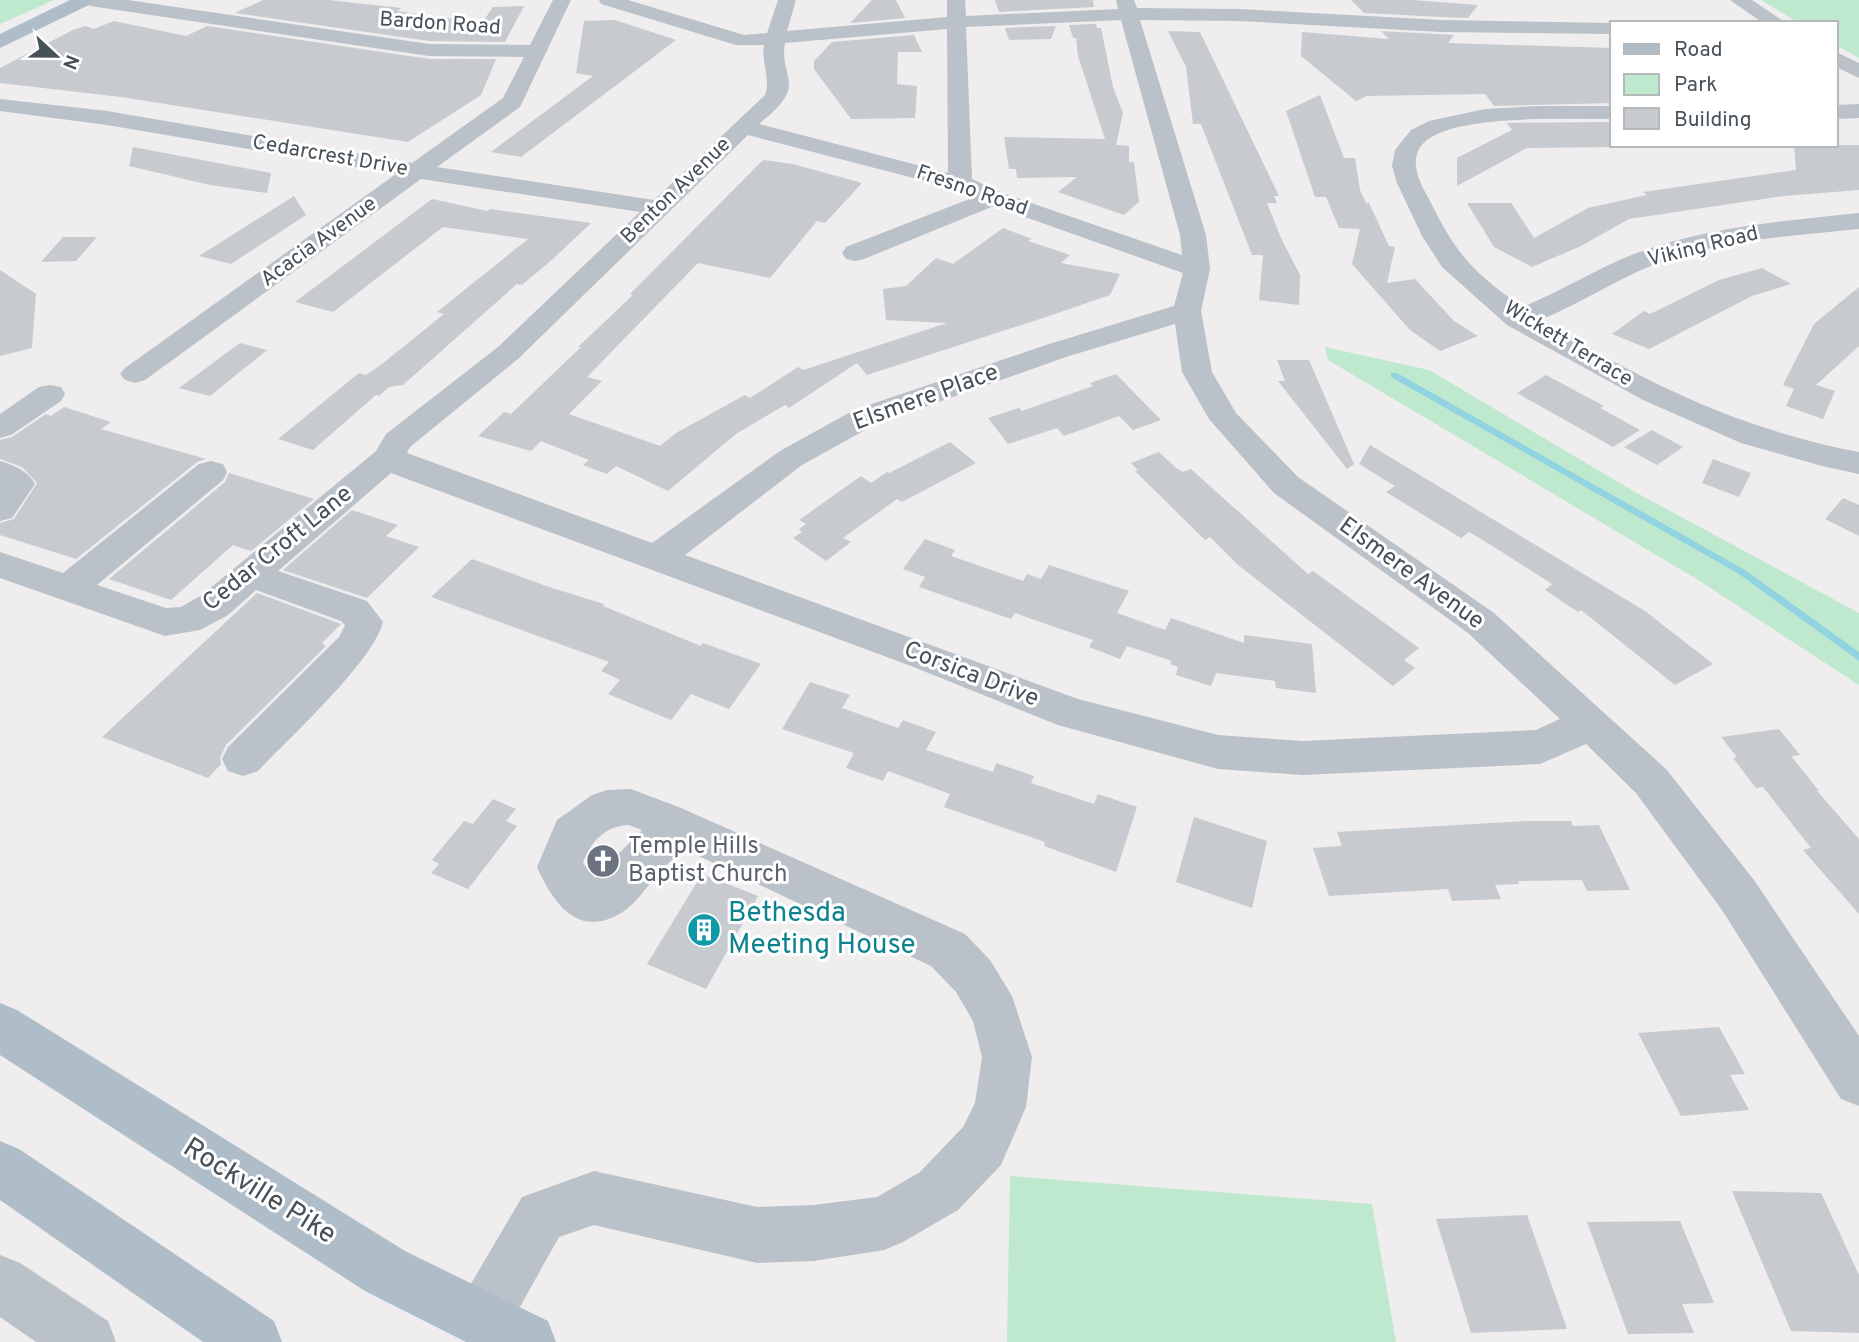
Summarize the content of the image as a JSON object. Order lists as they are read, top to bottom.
{
  "streets": {
    "main road": ["Rockville Pike"],
    "street": [
      "Bardon Road",
      "Cedarcrest Drive",
      "Benton Avenue",
      "Fresno Road",
      "Acacia Avenue",
      "Viking Road",
      "Wickett Terrace",
      "Elsmere Place",
      "Cedar Croft Lane",
      "Elsmere Avenue",
      "Corsica Drive"
    ]
  },
  "crossings": [
    ["Bardon Road", "Acacia Avenue"],
    ["Cedarcrest Drive", "Benton Avenue"],
    ["Cedarcrest Drive", "Acacia Avenue"],
    ["Benton Avenue", "Fresno Road"],
    ["Benton Avenue", "Cedar Croft Lane"],
    ["Benton Avenue", "Corsica Drive"],
    ["Fresno Road", "Elsmere Avenue"],
    ["Viking Road", "Wickett Terrace"],
    ["Elsmere Place", "Elsmere Avenue"],
    ["Elsmere Place", "Corsica Drive"],
    ["Cedar Croft Lane", "Corsica Drive"],
    ["Elsmere Avenue", "Corsica Drive"]
  ],
  "places": {
    "church": ["Temple Hills Baptist Church"],
    "building": ["Bethesda Meeting House"]
  },
  "legend": ["Road", "Park", "Building"],
  "north": "right"
}
